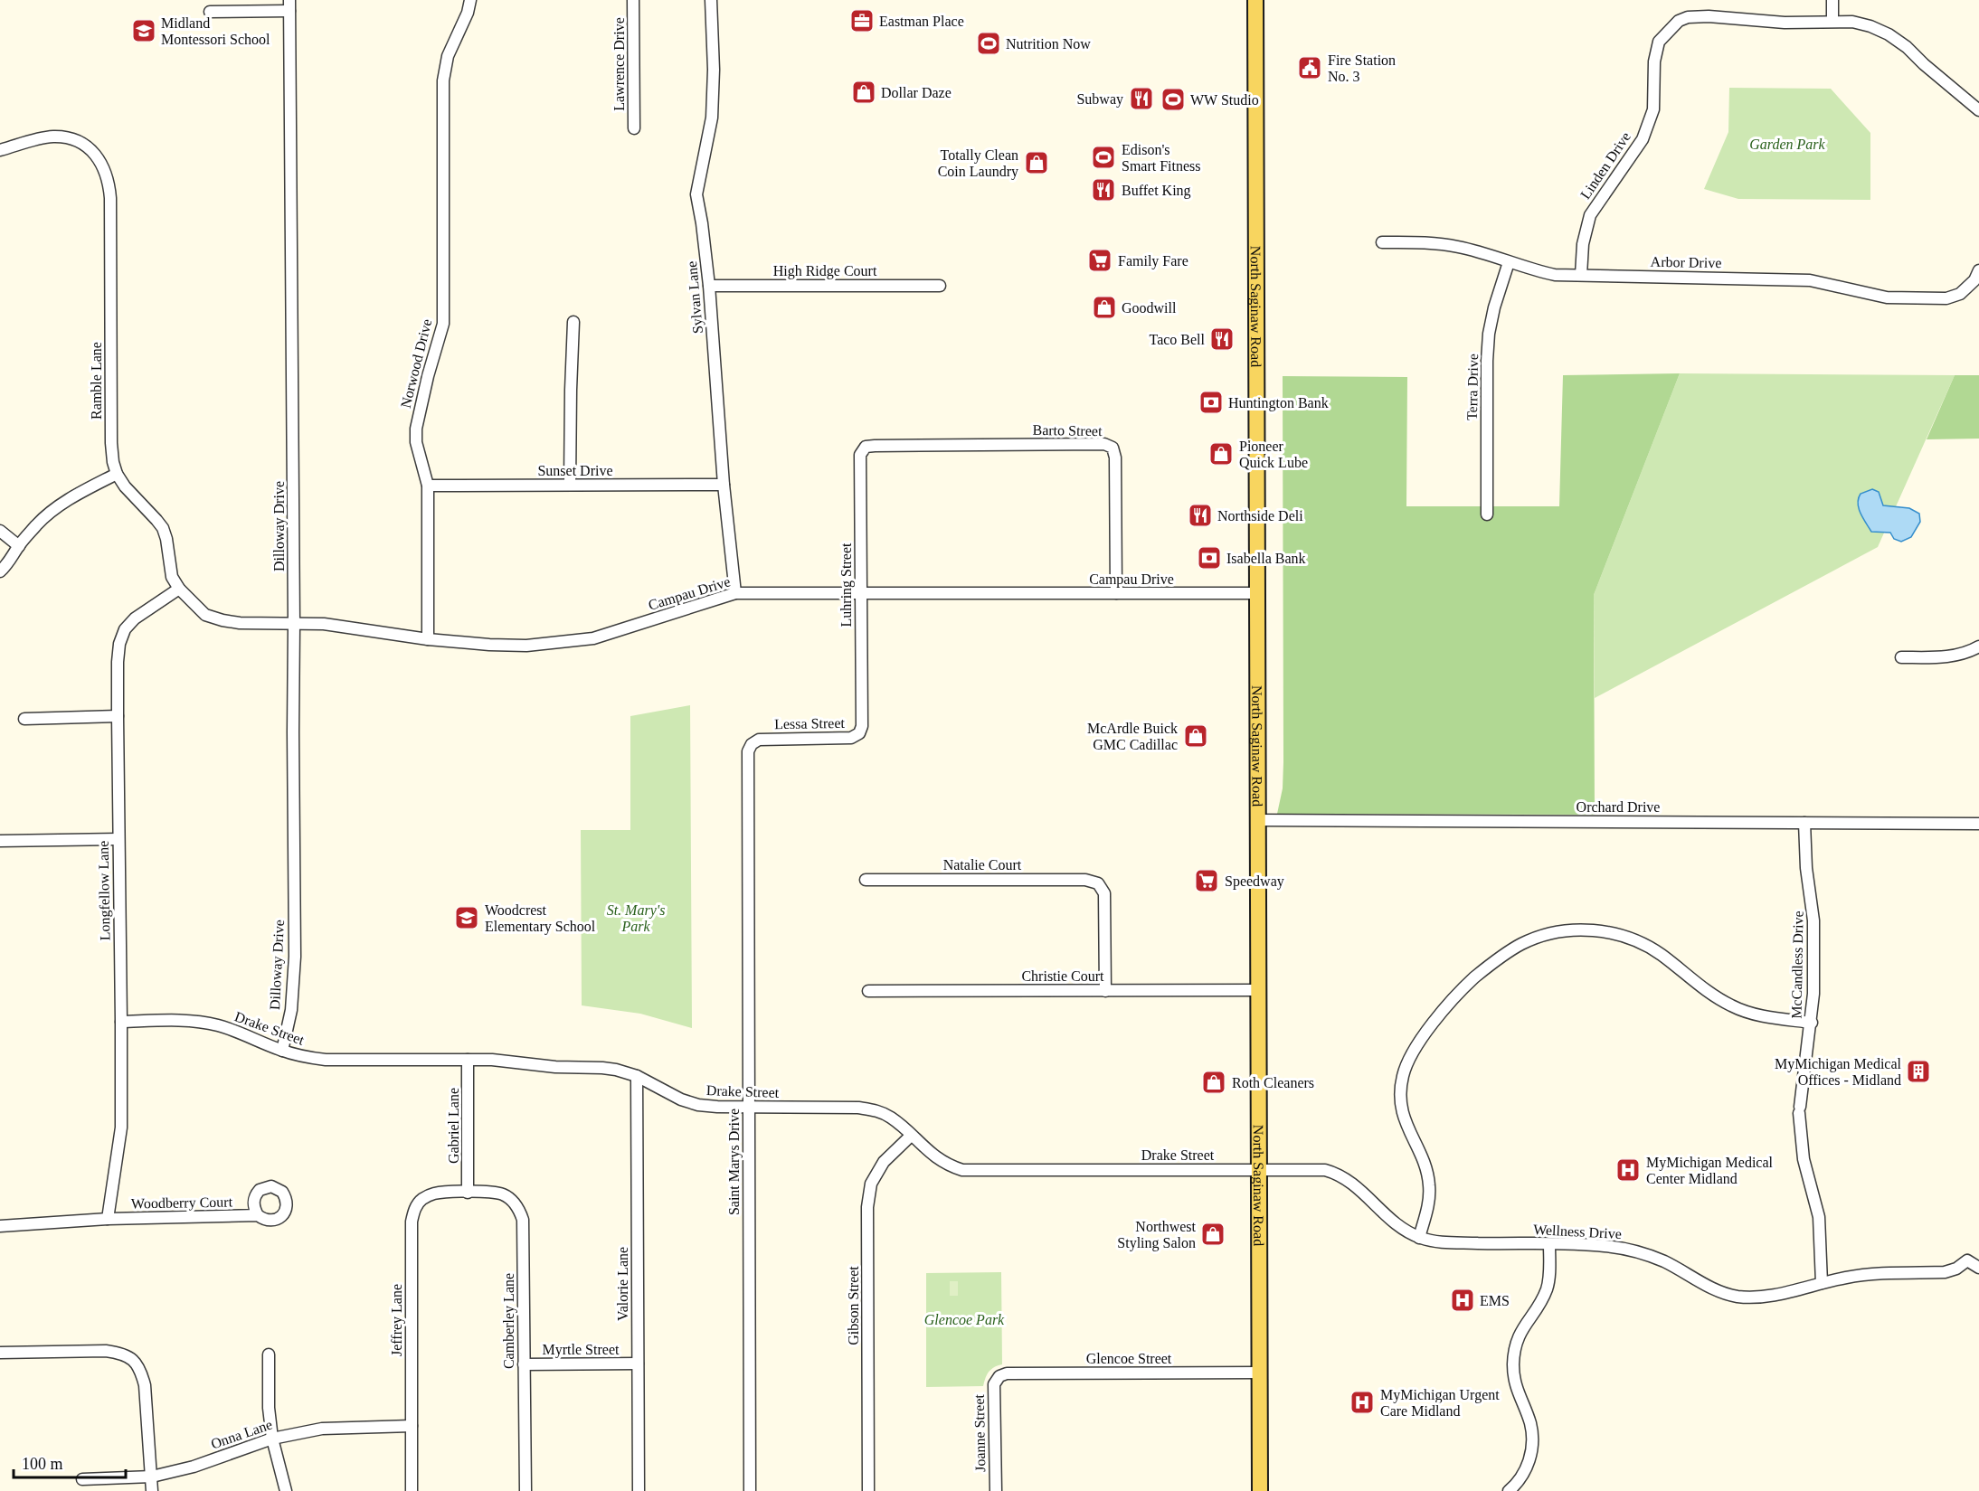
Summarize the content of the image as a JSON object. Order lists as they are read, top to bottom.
{
  "streets": {
    "main road": ["North Saginaw Road"],
    "street": [
      "Lawrence Drive",
      "Linden Drive",
      "Arbor Drive",
      "High Ridge Court",
      "Sylvan Lane",
      "Norwood Drive",
      "Ramble Lane",
      "Terra Drive",
      "Barto Street",
      "Sunset Drive",
      "Dilloway Drive",
      "Campau Drive",
      "Luhring Street",
      "Lessa Street",
      "Orchard Drive",
      "Natalie Court",
      "Longfellow Lane",
      "McCandless Drive",
      "Christie Court",
      "Drake Street",
      "Gabriel Lane",
      "Saint Marys Drive",
      "Woodberry Court",
      "Wellness Drive",
      "Valorie Lane",
      "Gibson Street",
      "Jeffrey Lane",
      "Camberley Lane",
      "Myrtle Street",
      "Glencoe Street",
      "Joanne Street",
      "Onna Lane"
    ]
  },
  "crossings": [
    ["Linden Drive", "Arbor Drive"],
    ["Arbor Drive", "Terra Drive"],
    ["High Ridge Court", "Sylvan Lane"],
    ["Sylvan Lane", "Sunset Drive"],
    ["Sylvan Lane", "Campau Drive"],
    ["North Saginaw Road", "Campau Drive"],
    ["North Saginaw Road", "Orchard Drive"],
    ["North Saginaw Road", "Christie Court"],
    ["North Saginaw Road", "Drake Street"],
    ["North Saginaw Road", "Wellness Drive"],
    ["North Saginaw Road", "Glencoe Street"],
    ["Norwood Drive", "Sunset Drive"],
    ["Norwood Drive", "Campau Drive"],
    ["Ramble Lane", "Campau Drive"],
    ["Ramble Lane", "Longfellow Lane"],
    ["Barto Street", "Campau Drive"],
    ["Barto Street", "Luhring Street"],
    ["Dilloway Drive", "Campau Drive"],
    ["Dilloway Drive", "Drake Street"],
    ["Campau Drive", "Luhring Street"],
    ["Campau Drive", "Longfellow Lane"],
    ["Luhring Street", "Lessa Street"],
    ["Lessa Street", "Saint Marys Drive"],
    ["Orchard Drive", "McCandless Drive"],
    ["Natalie Court", "Christie Court"],
    ["Longfellow Lane", "Drake Street"],
    ["Longfellow Lane", "Woodberry Court"],
    ["McCandless Drive", "Wellness Drive"],
    ["Drake Street", "Gabriel Lane"],
    ["Drake Street", "Saint Marys Drive"],
    ["Drake Street", "Wellness Drive"],
    ["Drake Street", "Valorie Lane"],
    ["Drake Street", "Gibson Street"],
    ["Gabriel Lane", "Jeffrey Lane"],
    ["Gabriel Lane", "Camberley Lane"],
    ["Valorie Lane", "Myrtle Street"],
    ["Jeffrey Lane", "Camberley Lane"],
    ["Jeffrey Lane", "Onna Lane"],
    ["Camberley Lane", "Myrtle Street"],
    ["Glencoe Street", "Joanne Street"]
  ],
  "parks": ["Garden Park", "St. Mary's Park", "Glencoe Park"],
  "places": {
    "office": ["Eastman Place"],
    "school or university": ["Midland Montessori School", "Woodcrest Elementary School"],
    "sports": ["Nutrition Now", "WW Studio", "Edison's Smart Fitness"],
    "public building": ["Fire Station No. 3"],
    "shop": [
      "Dollar Daze",
      "Totally Clean Coin Laundry",
      "Goodwill",
      "Pioneer Quick Lube",
      "McArdle Buick GMC Cadillac",
      "Roth Cleaners",
      "Northwest Styling Salon"
    ],
    "restaurant": [
      "Subway",
      "Buffet King",
      "Taco Bell",
      "Northside Deli"
    ],
    "supermarket": ["Family Fare", "Speedway"],
    "bank": ["Huntington Bank", "Isabella Bank"],
    "building": ["MyMichigan Medical Offices - Midland"],
    "hospital": ["MyMichigan Medical Center Midland", "EMS", "MyMichigan Urgent Care Midland"]
  },
  "scale_bar": "100 m"
}
